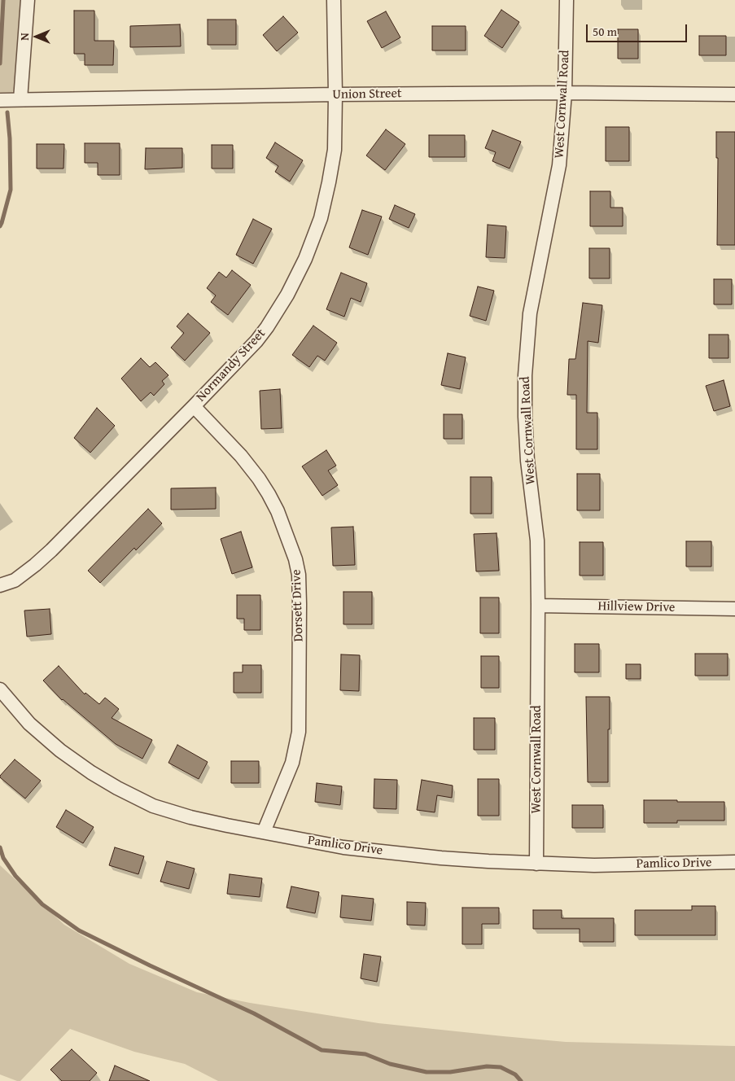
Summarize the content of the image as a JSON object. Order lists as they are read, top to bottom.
{
  "streets": {
    "street": [
      "Union Street",
      "West Cornwall Road",
      "Normandy Street",
      "Dorsett Drive",
      "Hillview Drive",
      "Pamlico Drive"
    ]
  },
  "crossings": [
    ["Union Street", "West Cornwall Road"],
    ["Union Street", "Normandy Street"],
    ["West Cornwall Road", "Hillview Drive"],
    ["West Cornwall Road", "Pamlico Drive"],
    ["Normandy Street", "Dorsett Drive"],
    ["Dorsett Drive", "Pamlico Drive"]
  ],
  "scale_bar": "50 m",
  "north": "left"
}
